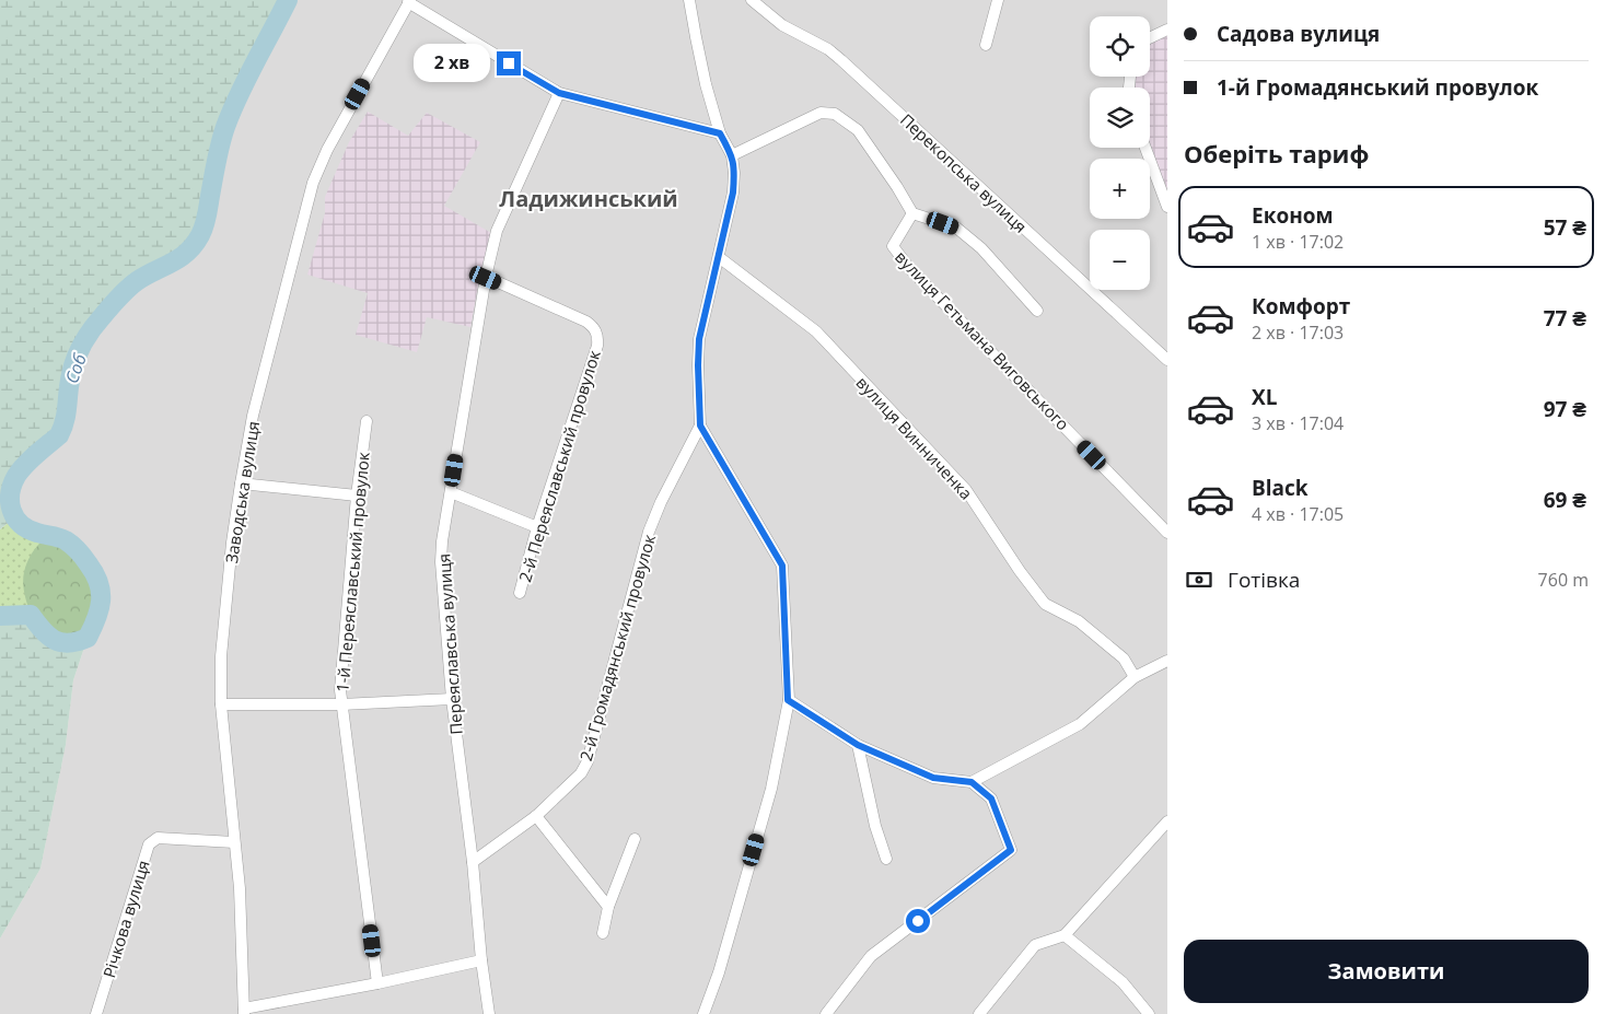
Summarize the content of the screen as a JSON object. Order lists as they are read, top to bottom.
{
  "streets": {
    "street": [
      "Перекопська вулиця",
      "вулиця Гетьмана Виговського",
      "вулиця Винниченка",
      "2-й Переяславський провулок",
      "Заводська вулиця",
      "1-й Переяславський провулок",
      "Переяславська вулиця",
      "2-й Громадянський провулок",
      "Річкова вулиця"
    ]
  },
  "crossings": [
    ["2-й Переяславський провулок", "Переяславська вулиця"],
    ["Заводська вулиця", "Річкова вулиця"],
    ["Переяславська вулиця", "2-й Громадянський провулок"]
  ],
  "districts": ["Ладижинський"],
  "water": ["Соб"],
  "page": {
    "banner": ["Садова вулиця", "1-й Громадянський провулок"],
    "map_buttons": ["+", "−"],
    "bubble": "2 хв",
    "heading": "Оберіть тариф",
    "list": [
      {
        "name": "Економ",
        "note": "1 хв · 17:02",
        "value": "57 ₴"
      },
      {
        "name": "Комфорт",
        "note": "2 хв · 17:03",
        "value": "77 ₴"
      },
      {
        "name": "XL",
        "note": "3 хв · 17:04",
        "value": "97 ₴"
      },
      {
        "name": "Black",
        "note": "4 хв · 17:05",
        "value": "69 ₴"
      }
    ],
    "pay": ["Готівка", "760 m"],
    "buttons": "Замовити"
  }
}
